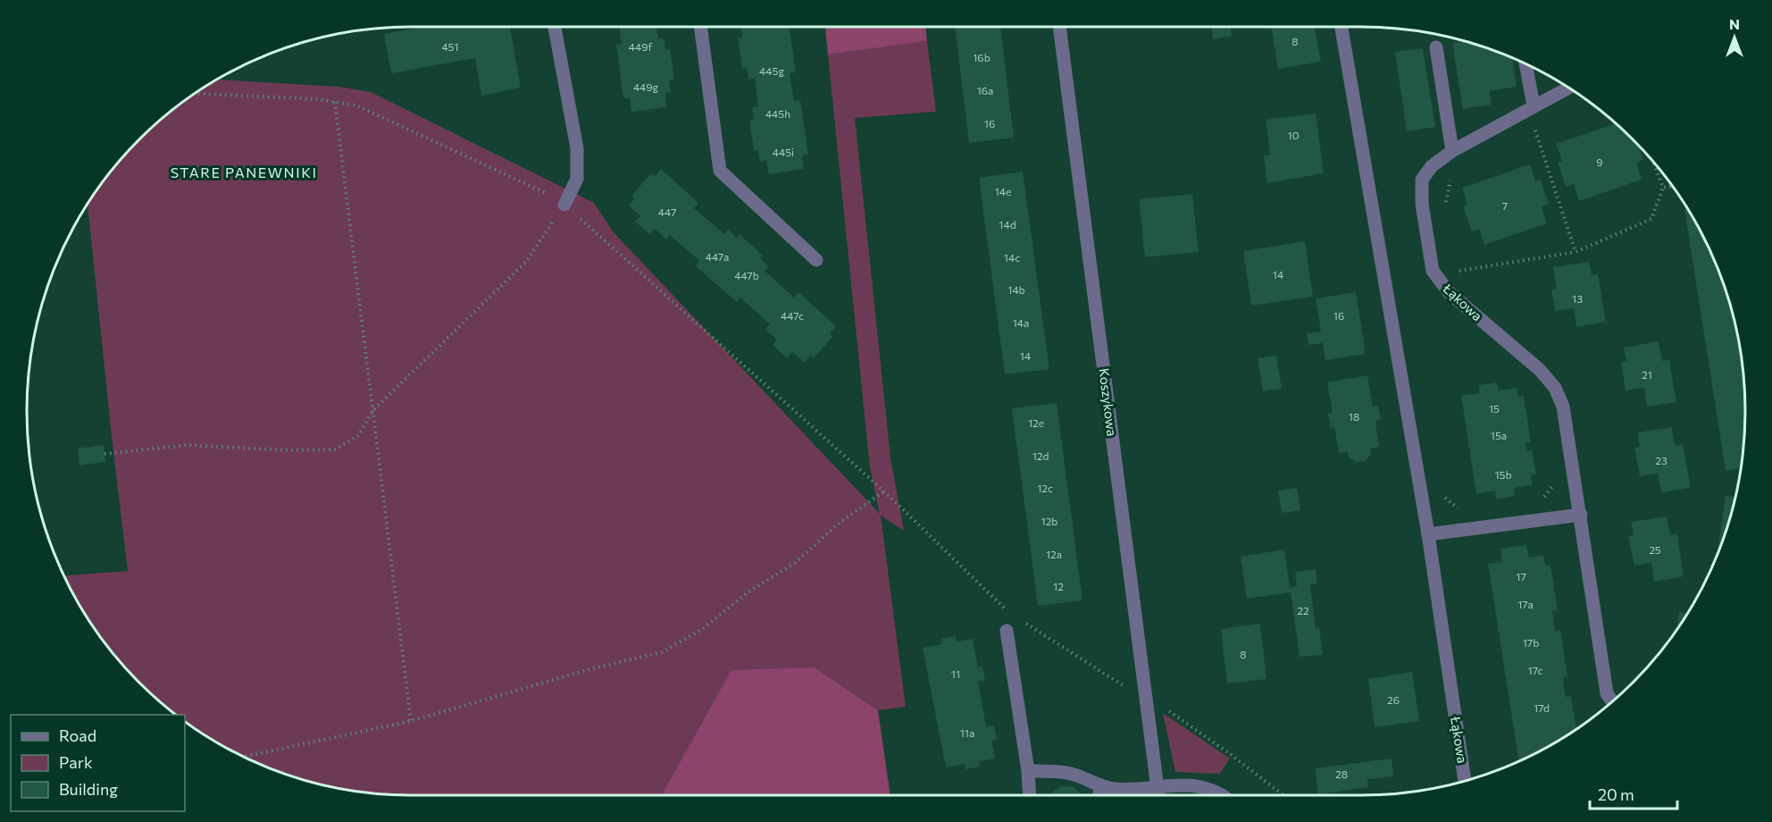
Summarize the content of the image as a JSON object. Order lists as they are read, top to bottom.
{
  "streets": {
    "street": ["Łąkowa", "Koszykowa"]
  },
  "districts": ["STARE PANEWNIKI"],
  "house_numbers": [
    "8",
    "451",
    "449f",
    "16b",
    "445g",
    "449g",
    "16a",
    "445h",
    "16",
    "10",
    "445i",
    "9",
    "14e",
    "7",
    "447",
    "14d",
    "447a",
    "14c",
    "14",
    "447b",
    "14b",
    "13",
    "447c",
    "16",
    "14a",
    "14",
    "21",
    "15",
    "18",
    "12e",
    "15a",
    "12d",
    "23",
    "15b",
    "12c",
    "12b",
    "25",
    "12a",
    "17",
    "12",
    "17a",
    "22",
    "17b",
    "8",
    "17c",
    "11",
    "26",
    "17d",
    "11a",
    "28"
  ],
  "legend": ["Road", "Park", "Building"],
  "scale_bar": "20 m",
  "north": "top"
}
